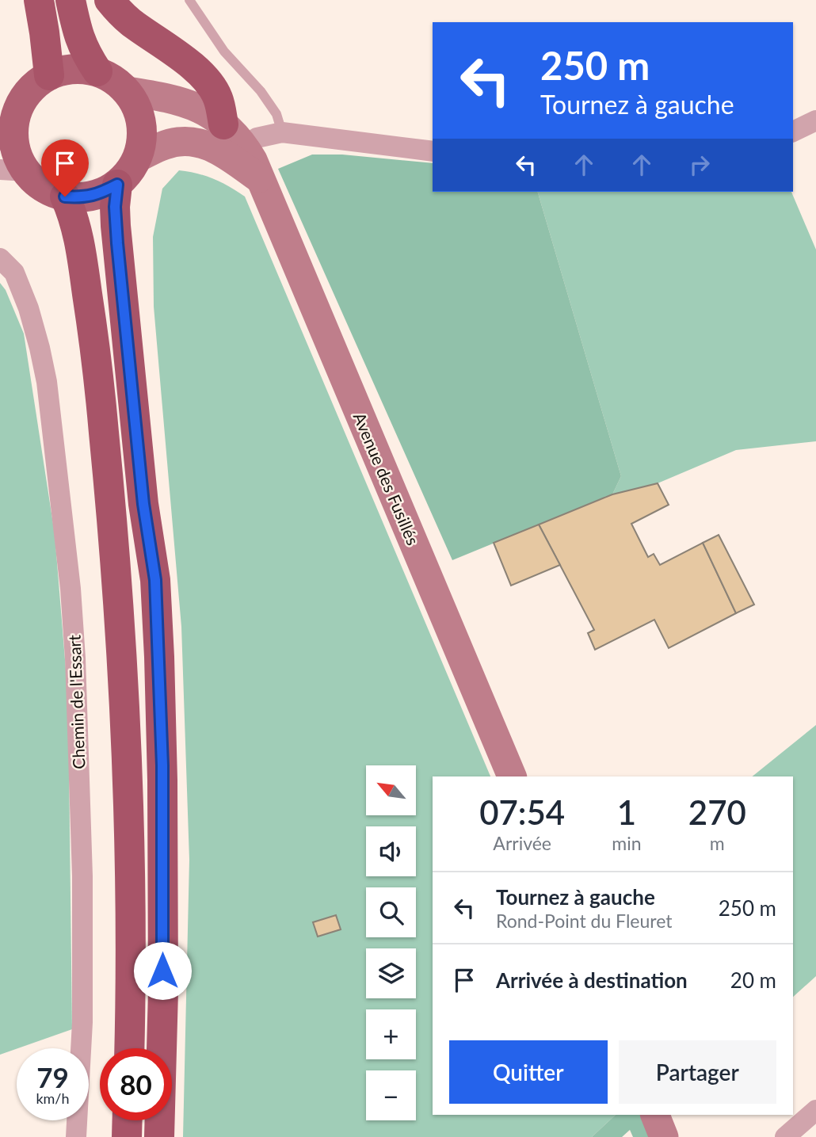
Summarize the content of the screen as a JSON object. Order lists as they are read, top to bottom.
{
  "streets": {
    "main road": ["Avenue des Fusillés"],
    "street": ["Chemin de l'Essart"]
  },
  "north": "top left",
  "page": {
    "turn": ["250 m", "Tournez à gauche"],
    "map_buttons": ["+", "−"],
    "eta": [
      "07:54",
      "Arrivée",
      "1",
      "min",
      "270",
      "m"
    ],
    "list": [
      {
        "name": "Tournez à gauche",
        "note": "Rond-Point du Fleuret",
        "value": "250 m"
      },
      {
        "name": "Arrivée à destination",
        "value": "20 m"
      }
    ],
    "buttons": ["Quitter", "Partager"],
    "speed": "79 km/h",
    "limit": "80"
  }
}
